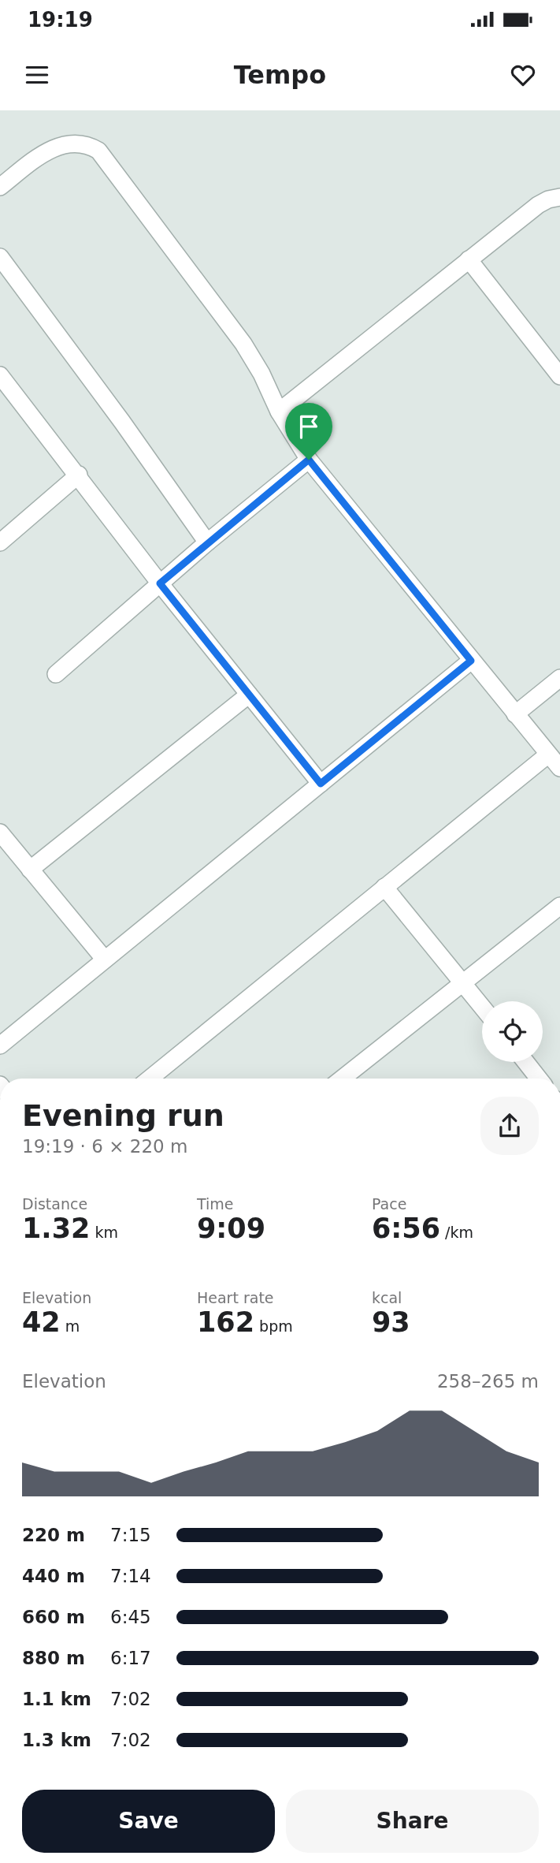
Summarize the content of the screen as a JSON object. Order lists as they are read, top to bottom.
{
  "page": {
    "status": "19:19",
    "header": "Tempo",
    "heading": ["Evening run", "19:19 · 6 × 220 m"],
    "stats": [
      ["Distance", "1.32 km"],
      ["Time", "9:09"],
      ["Pace", "6:56 /km"],
      ["Elevation", "42 m"],
      ["Heart rate", "162 bpm"],
      ["kcal", "93"]
    ],
    "chart": ["Elevation", "258–265 m"],
    "list": [
      {
        "name": "220 m",
        "note": "7:15"
      },
      {
        "name": "440 m",
        "note": "7:14"
      },
      {
        "name": "660 m",
        "note": "6:45"
      },
      {
        "name": "880 m",
        "note": "6:17"
      },
      {
        "name": "1.1 km",
        "note": "7:02"
      },
      {
        "name": "1.3 km",
        "note": "7:02"
      }
    ],
    "buttons": ["Save", "Share"]
  }
}
